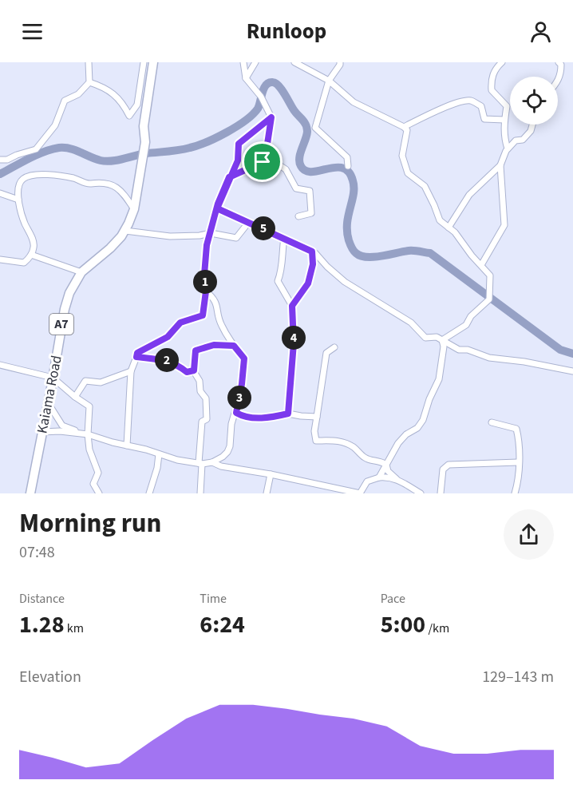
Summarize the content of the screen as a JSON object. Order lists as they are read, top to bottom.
{
  "streets": {
    "highway": ["A7", "Kaiama Road"]
  },
  "page": {
    "header": "Runloop",
    "pins": [
      "5",
      "1",
      "4",
      "2",
      "3"
    ],
    "heading": ["Morning run", "07:48"],
    "stats": [
      ["Distance", "1.28 km"],
      ["Time", "6:24"],
      ["Pace", "5:00 /km"]
    ],
    "chart": ["Elevation", "129–143 m"]
  }
}
